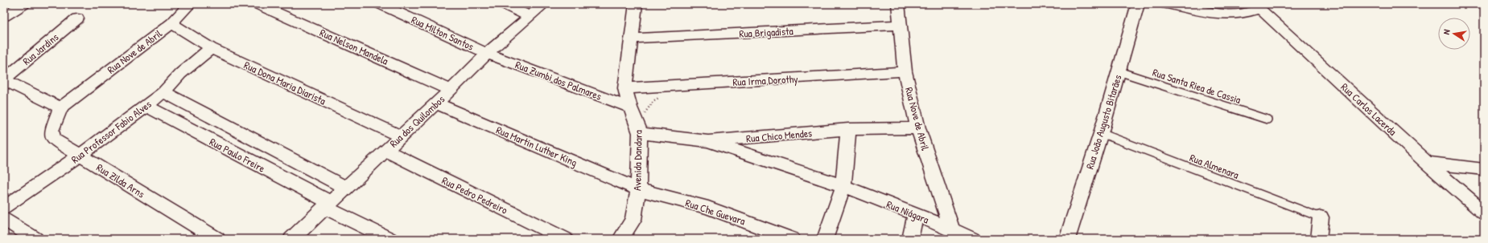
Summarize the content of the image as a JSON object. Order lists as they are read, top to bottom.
{
  "streets": {
    "street": [
      "Rua Brigadista",
      "Rua Milton Santos",
      "Rua Nelson Mandela",
      "Rua Jardins",
      "Rua Nove de Abril",
      "Rua Zumbi dos Palmares",
      "Rua Irma Dorothy",
      "Rua Dona Maria Diarista",
      "Rua Carlos Lacerda",
      "Rua dos Quilombos",
      "Rua João Augusto Bitarães",
      "Rua Professor Fabio Alves",
      "Rua Chico Mendes",
      "Rua Martin Luther King",
      "Rua Paulo Freire",
      "Avenida Dandara",
      "Rua Zilda Arns",
      "Rua Pedro Pedreiro",
      "Rua Che Guevara",
      "Rua Niágara"
    ],
    "lane": ["Rua Santa Riea de Cassia", "Rua Almenara"]
  },
  "crossings": [
    ["Rua Brigadista", "Rua Nove de Abril"],
    ["Rua Brigadista", "Avenida Dandara"],
    ["Rua Milton Santos", "Rua Zumbi dos Palmares"],
    ["Rua Milton Santos", "Rua dos Quilombos"],
    ["Rua Nelson Mandela", "Rua dos Quilombos"],
    ["Rua Nove de Abril", "Rua Irma Dorothy"],
    ["Rua Nove de Abril", "Rua Dona Maria Diarista"],
    ["Rua Nove de Abril", "Rua Chico Mendes"],
    ["Rua Nove de Abril", "Rua Zilda Arns"],
    ["Rua Nove de Abril", "Rua Niágara"],
    ["Rua Zumbi dos Palmares", "Rua dos Quilombos"],
    ["Rua Zumbi dos Palmares", "Avenida Dandara"],
    ["Rua Irma Dorothy", "Avenida Dandara"],
    ["Rua Dona Maria Diarista", "Rua dos Quilombos"],
    ["Rua Dona Maria Diarista", "Rua Professor Fabio Alves"],
    ["Rua Santa Riea de Cassia", "Rua João Augusto Bitarães"],
    ["Rua dos Quilombos", "Rua Martin Luther King"],
    ["Rua dos Quilombos", "Rua Paulo Freire"],
    ["Rua dos Quilombos", "Rua Pedro Pedreiro"],
    ["Rua João Augusto Bitarães", "Rua Almenara"],
    ["Rua Professor Fabio Alves", "Rua Paulo Freire"],
    ["Rua Professor Fabio Alves", "Rua Zilda Arns"],
    ["Rua Chico Mendes", "Avenida Dandara"],
    ["Rua Martin Luther King", "Avenida Dandara"],
    ["Rua Martin Luther King", "Rua Che Guevara"],
    ["Avenida Dandara", "Rua Che Guevara"]
  ],
  "north": "left"
}
